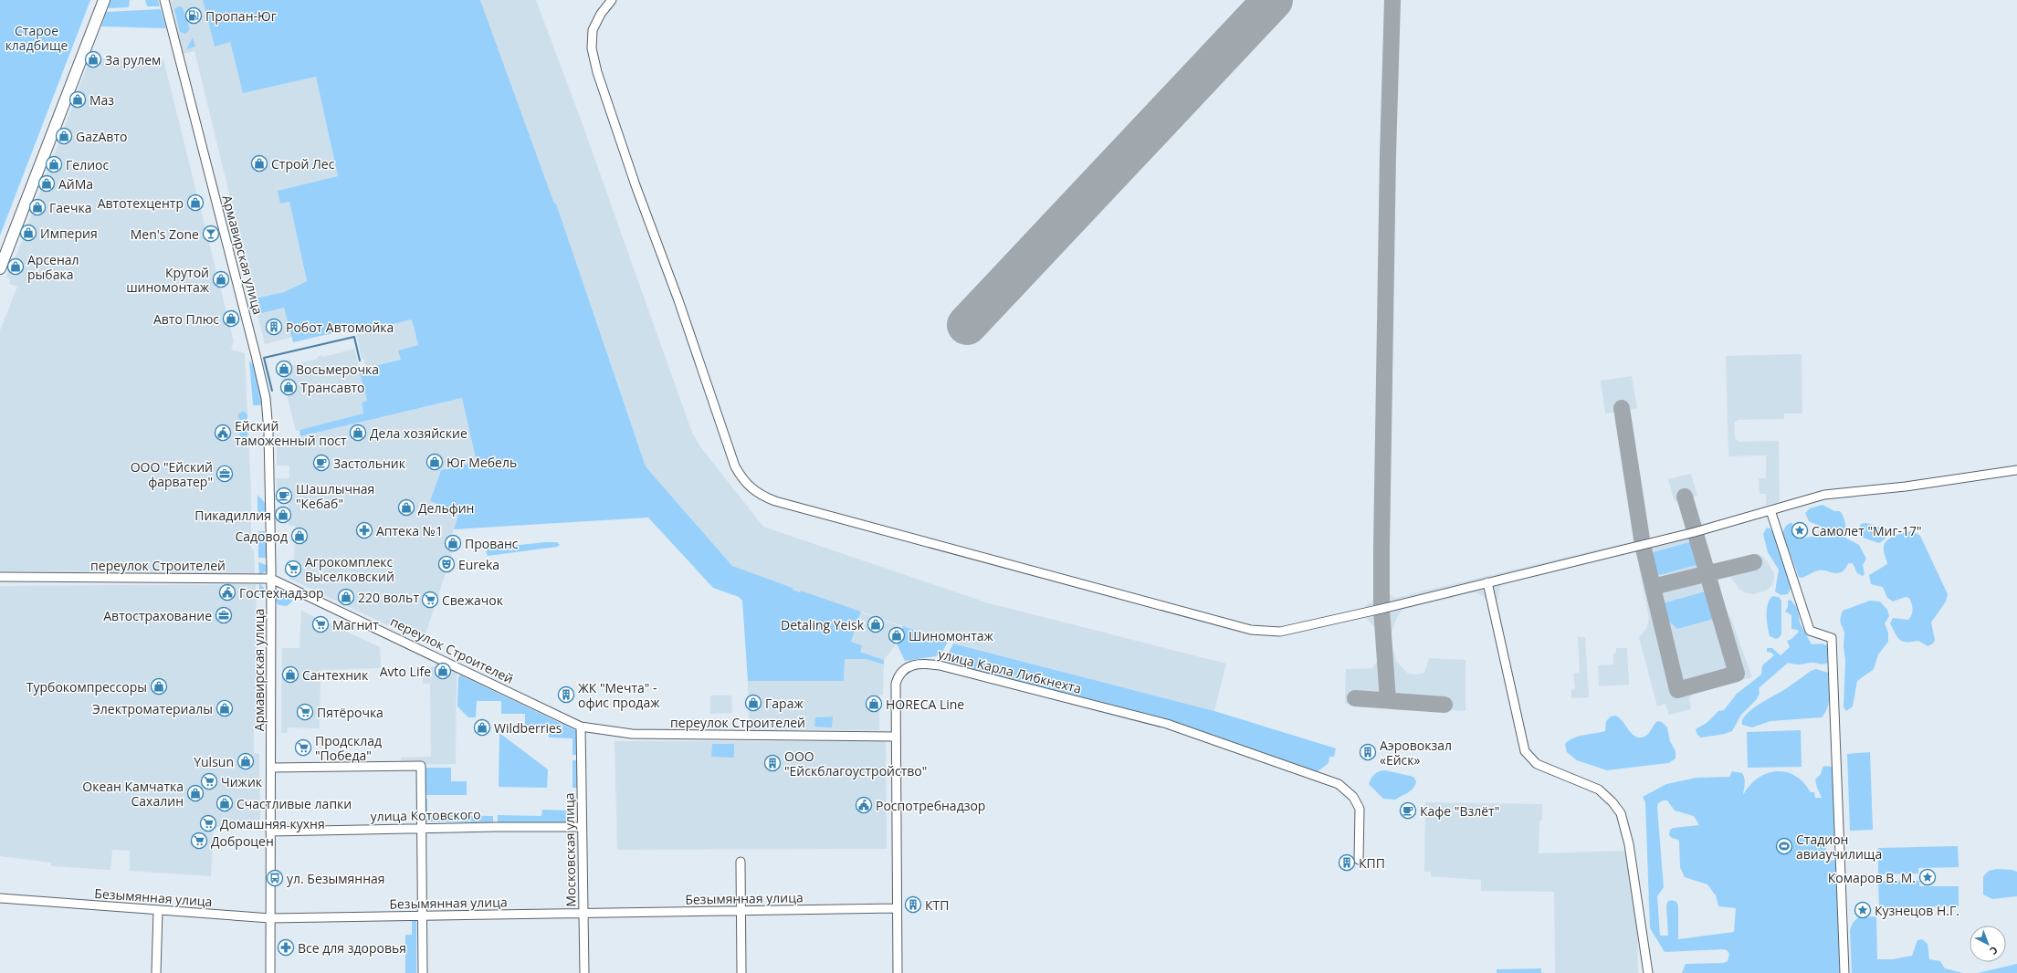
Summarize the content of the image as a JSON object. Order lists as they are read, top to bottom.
{
  "streets": {
    "street": [
      "Армавирская улица",
      "переулок Строителей",
      "улица Карла Либкнехта",
      "улица Котовского",
      "Московская улица",
      "Безымянная улица"
    ]
  },
  "crossings": [
    ["Армавирская улица", "переулок Строителей"],
    ["Армавирская улица", "улица Котовского"],
    ["Армавирская улица", "Безымянная улица"],
    ["переулок Строителей", "улица Карла Либкнехта"],
    ["переулок Строителей", "Московская улица"],
    ["улица Карла Либкнехта", "Безымянная улица"],
    ["улица Котовского", "Московская улица"],
    ["Московская улица", "Безымянная улица"]
  ],
  "parks": ["Старое кладбище"],
  "places": {
    "fuel station": ["Пропан-Юг"],
    "shop": [
      "За рулем",
      "Маз",
      "GazАвто",
      "Строй Лес",
      "Гелиос",
      "АйМа",
      "Автотехцентр",
      "Гаечка",
      "Империя",
      "Арсенал рыбака",
      "Крутой шиномонтаж",
      "Авто Плюс",
      "Восьмерочка",
      "Трансавто",
      "Дела хозяйские",
      "Юг Мебель",
      "Дельфин",
      "Пикадиллия",
      "Садовод",
      "Прованс",
      "220 вольт",
      "Detaling Yeisk",
      "Шиномонтаж",
      "Avto Life",
      "Сантехник",
      "Турбокомпрессоры",
      "Гараж",
      "HORECA Line",
      "Электроматериалы",
      "Wildberries",
      "Yulsun",
      "Океан Камчатка Сахалин",
      "Счастливые лапки"
    ],
    "bar": ["Men's Zone"],
    "building": [
      "Робот Автомойка",
      "ЖК \"Мечта\" - офис продаж",
      "Аэровокзал «Ейск»",
      "ООО \"Ейскблагоустройство\"",
      "КПП",
      "КТП"
    ],
    "public building": ["Ейский таможенный пост", "Гостехнадзор", "Роспотребнадзор"],
    "cafe": ["Застольник", "Шашлычная \"Кебаб\"", "Кафе \"Взлёт\""],
    "office": ["ООО \"Ейский фарватер\"", "Автострахование"],
    "pharmacy": ["Аптека №1", "Все для здоровья"],
    "place": ["Самолет \"Миг-17\"", "Комаров В. М.", "Кузнецов Н.Г."],
    "theatre": ["Eureka"],
    "supermarket": [
      "Агрокомплекс Выселковский",
      "Свежачок",
      "Магнит",
      "Пятёрочка",
      "Продсклад \"Победа\"",
      "Чижик",
      "Домашняя кухня",
      "Доброцен"
    ],
    "sports": ["Стадион авиаучилища"],
    "bus stop": ["ул. Безымянная"]
  },
  "north": "bottom right"
}
